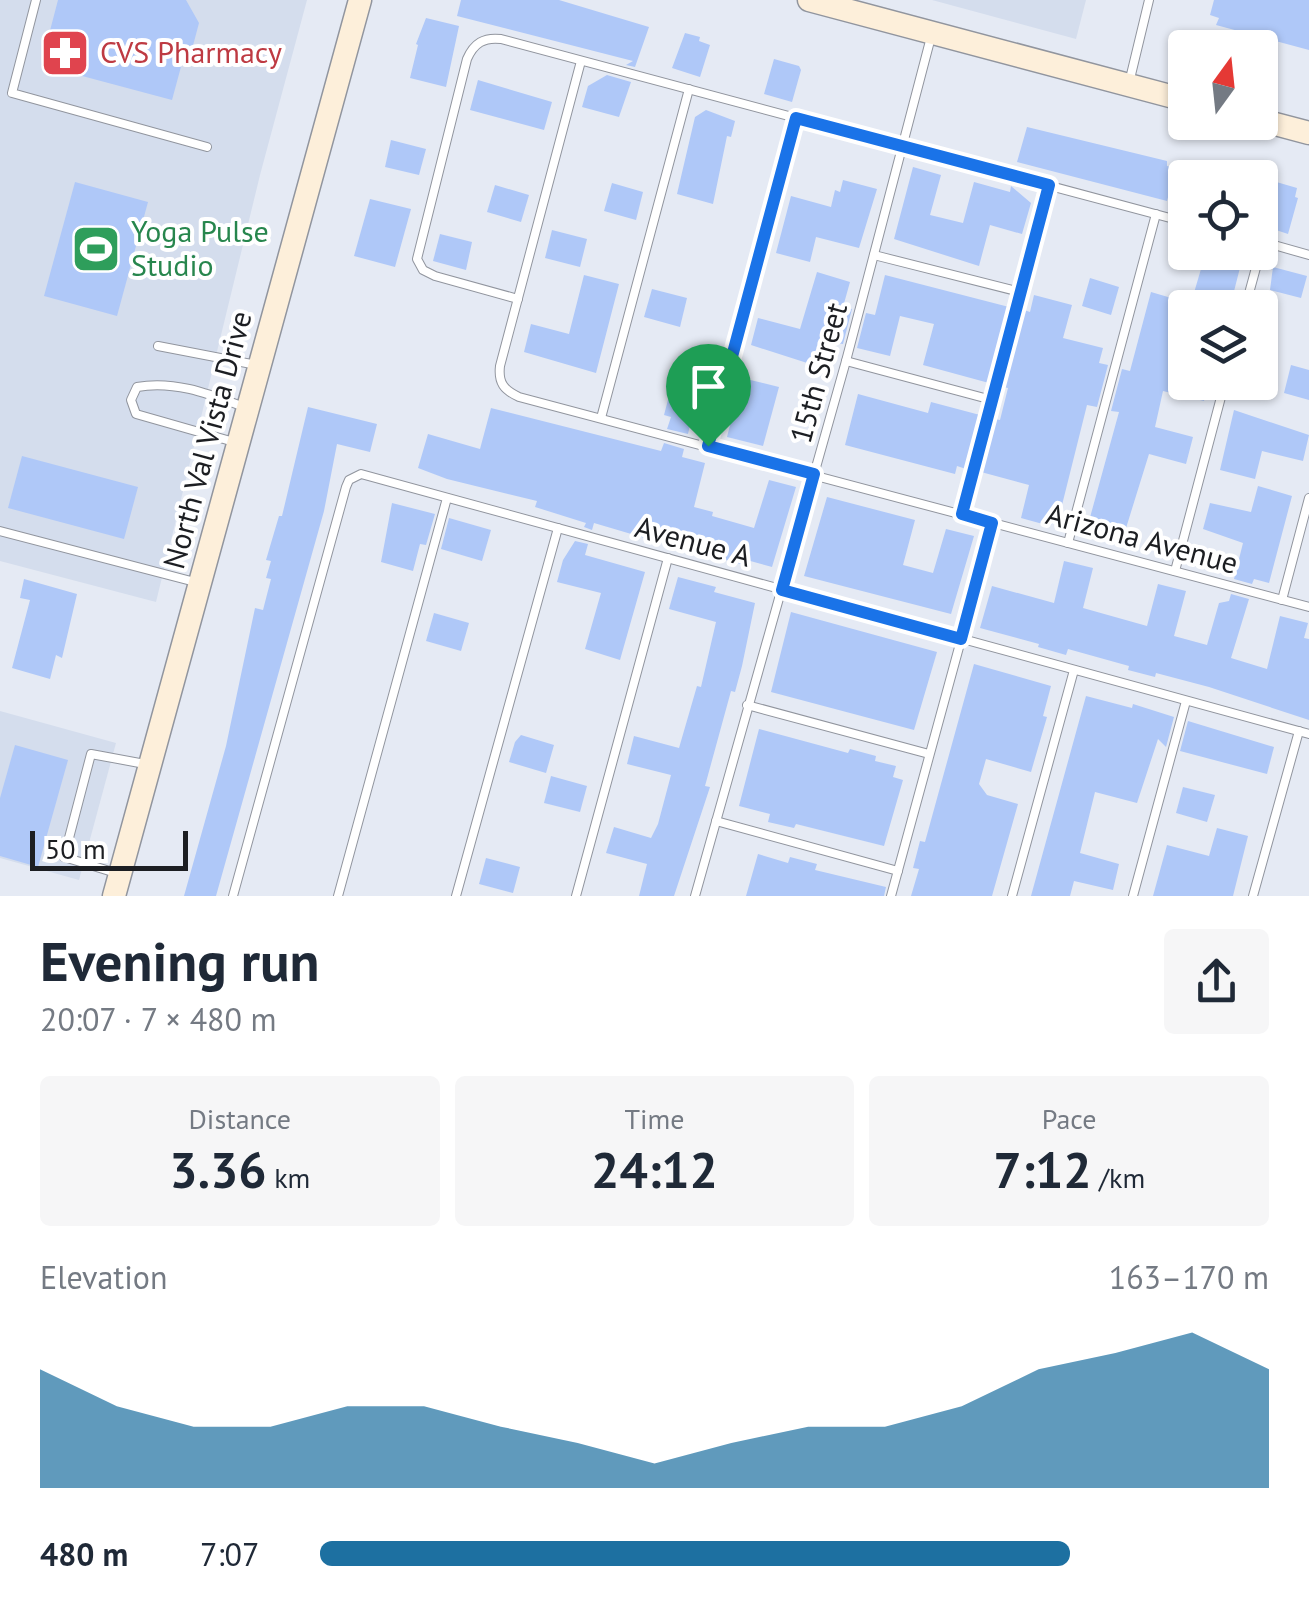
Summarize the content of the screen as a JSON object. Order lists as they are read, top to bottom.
{
  "streets": {
    "main road": ["North Val Vista Drive"],
    "lane": ["15th Street", "Arizona Avenue", "Avenue A"]
  },
  "crossings": [
    ["15th Street", "Arizona Avenue"],
    ["15th Street", "Avenue A"]
  ],
  "places": {
    "pharmacy": ["CVS Pharmacy"],
    "sports": ["Yoga Pulse Studio"]
  },
  "scale_bar": "50 m",
  "north": "top",
  "page": {
    "scale": "50 m",
    "heading": ["Evening run", "20:07 · 7 × 480 m"],
    "stats": [
      ["Distance", "3.36 km"],
      ["Time", "24:12"],
      ["Pace", "7:12 /km"]
    ],
    "chart": ["Elevation", "163–170 m"],
    "list": [
      {
        "name": "480 m",
        "note": "7:07"
      }
    ]
  }
}
